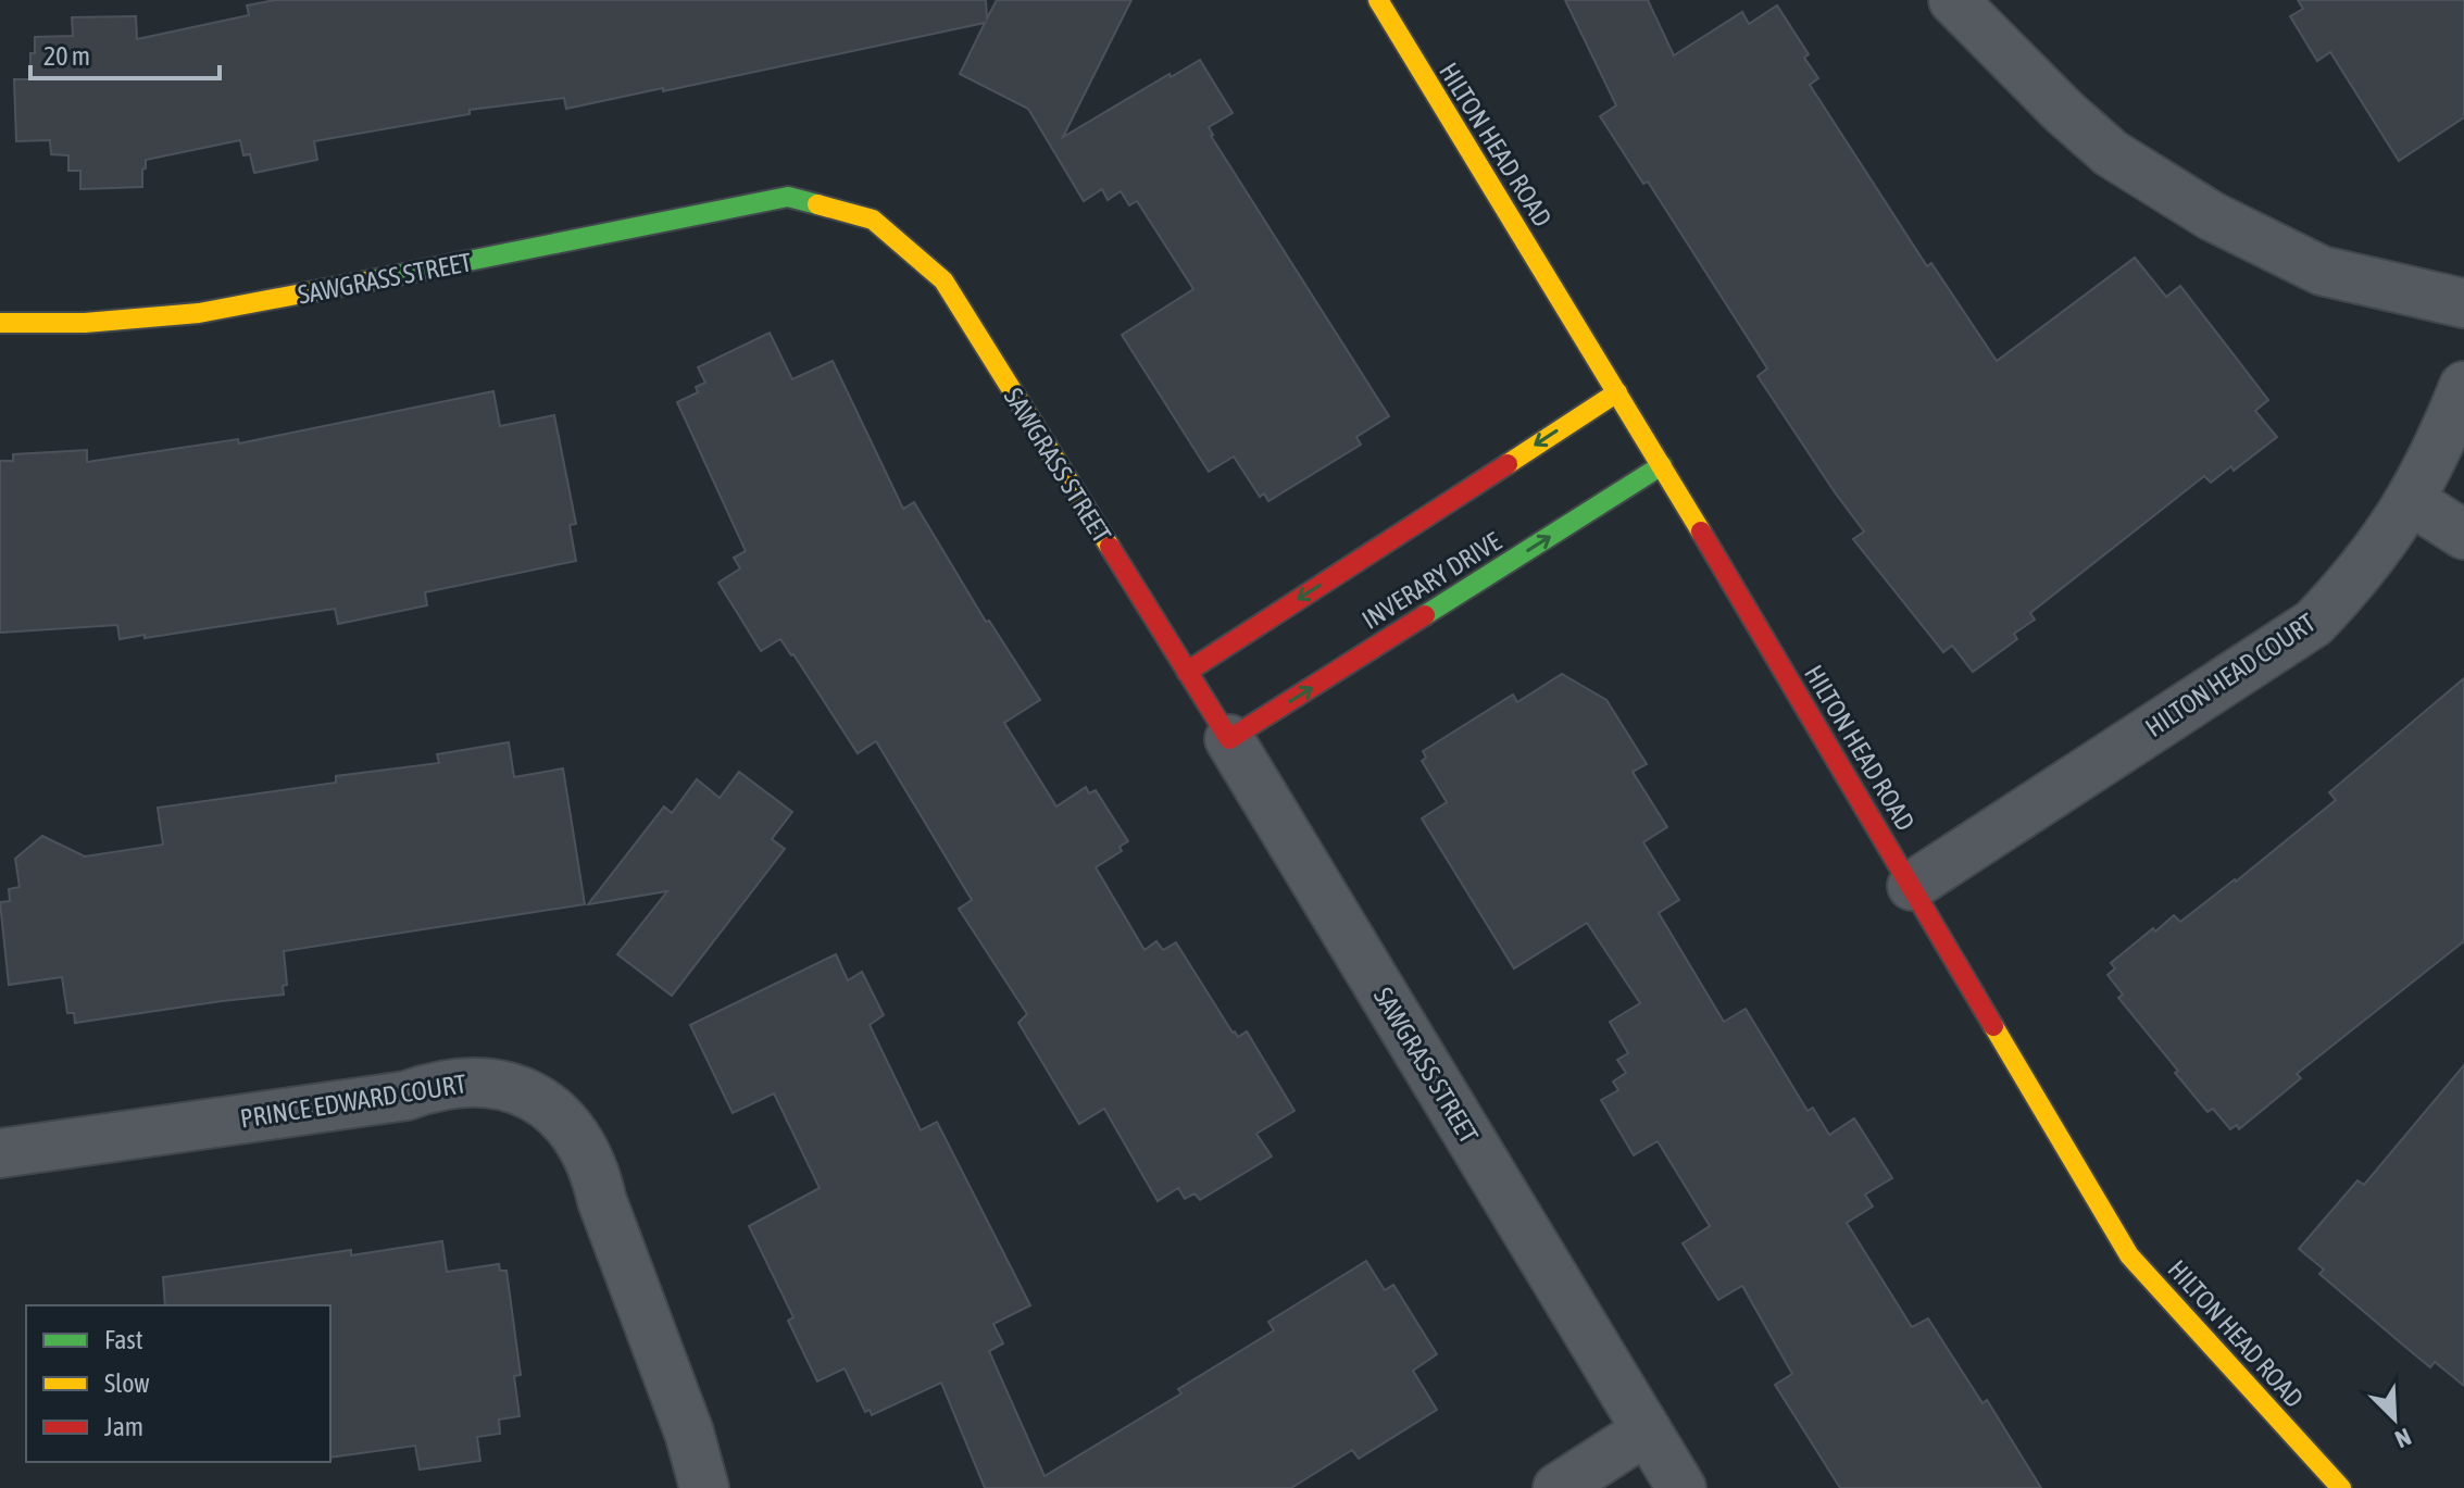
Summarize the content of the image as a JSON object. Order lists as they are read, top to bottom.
{
  "streets": {
    "street": [
      "HILTON HEAD ROAD",
      "SAWGRASS STREET",
      "INVERARY DRIVE",
      "HILTON HEAD COURT",
      "PRINCE EDWARD COURT"
    ]
  },
  "crossings": [
    ["HILTON HEAD ROAD", "INVERARY DRIVE"],
    ["HILTON HEAD ROAD", "HILTON HEAD COURT"],
    ["SAWGRASS STREET", "INVERARY DRIVE"]
  ],
  "legend": ["Fast", "Slow", "Jam"],
  "scale_bar": "20 m",
  "north": "bottom right"
}
